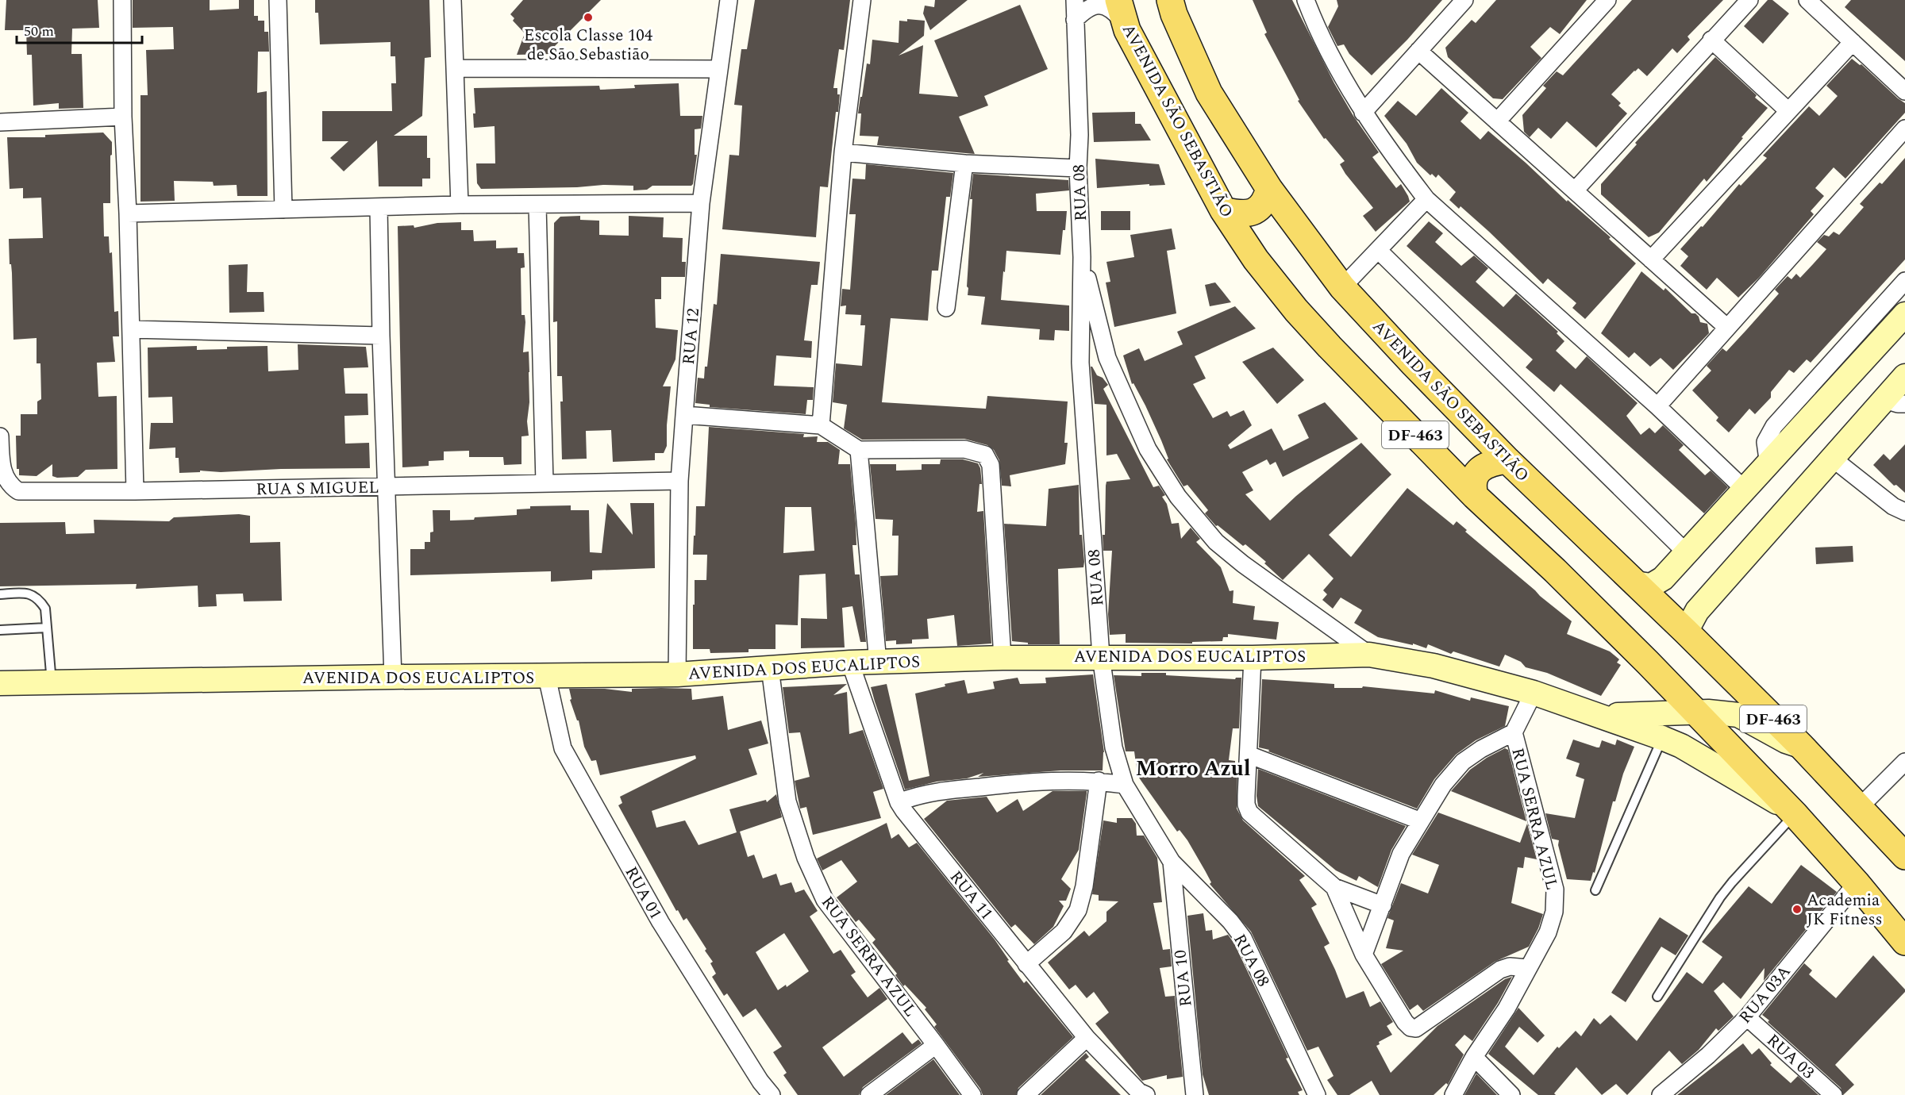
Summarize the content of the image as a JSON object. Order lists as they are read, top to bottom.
{
  "streets": {
    "main road": ["AVENIDA SÃO SEBASTIÃO", "DF-463"],
    "street": [
      "RUA 08",
      "RUA 12",
      "RUA S MIGUEL",
      "AVENIDA DOS EUCALIPTOS",
      "RUA SERRA AZUL",
      "RUA 01",
      "RUA 11",
      "RUA 10",
      "RUA 03A",
      "RUA 03"
    ]
  },
  "crossings": [
    ["AVENIDA SÃO SEBASTIÃO", "AVENIDA DOS EUCALIPTOS"],
    ["AVENIDA SÃO SEBASTIÃO", "RUA 03A"],
    ["RUA 08", "AVENIDA DOS EUCALIPTOS"],
    ["RUA 08", "RUA 10"],
    ["RUA 12", "RUA S MIGUEL"],
    ["RUA 12", "AVENIDA DOS EUCALIPTOS"],
    ["AVENIDA DOS EUCALIPTOS", "RUA SERRA AZUL"],
    ["AVENIDA DOS EUCALIPTOS", "RUA 01"],
    ["AVENIDA DOS EUCALIPTOS", "RUA 11"],
    ["RUA 03A", "RUA 03"]
  ],
  "districts": ["Morro Azul"],
  "places": ["Escola Classe 104 de São Sebastião", "Academia JK Fitness"],
  "scale_bar": "50 m"
}
